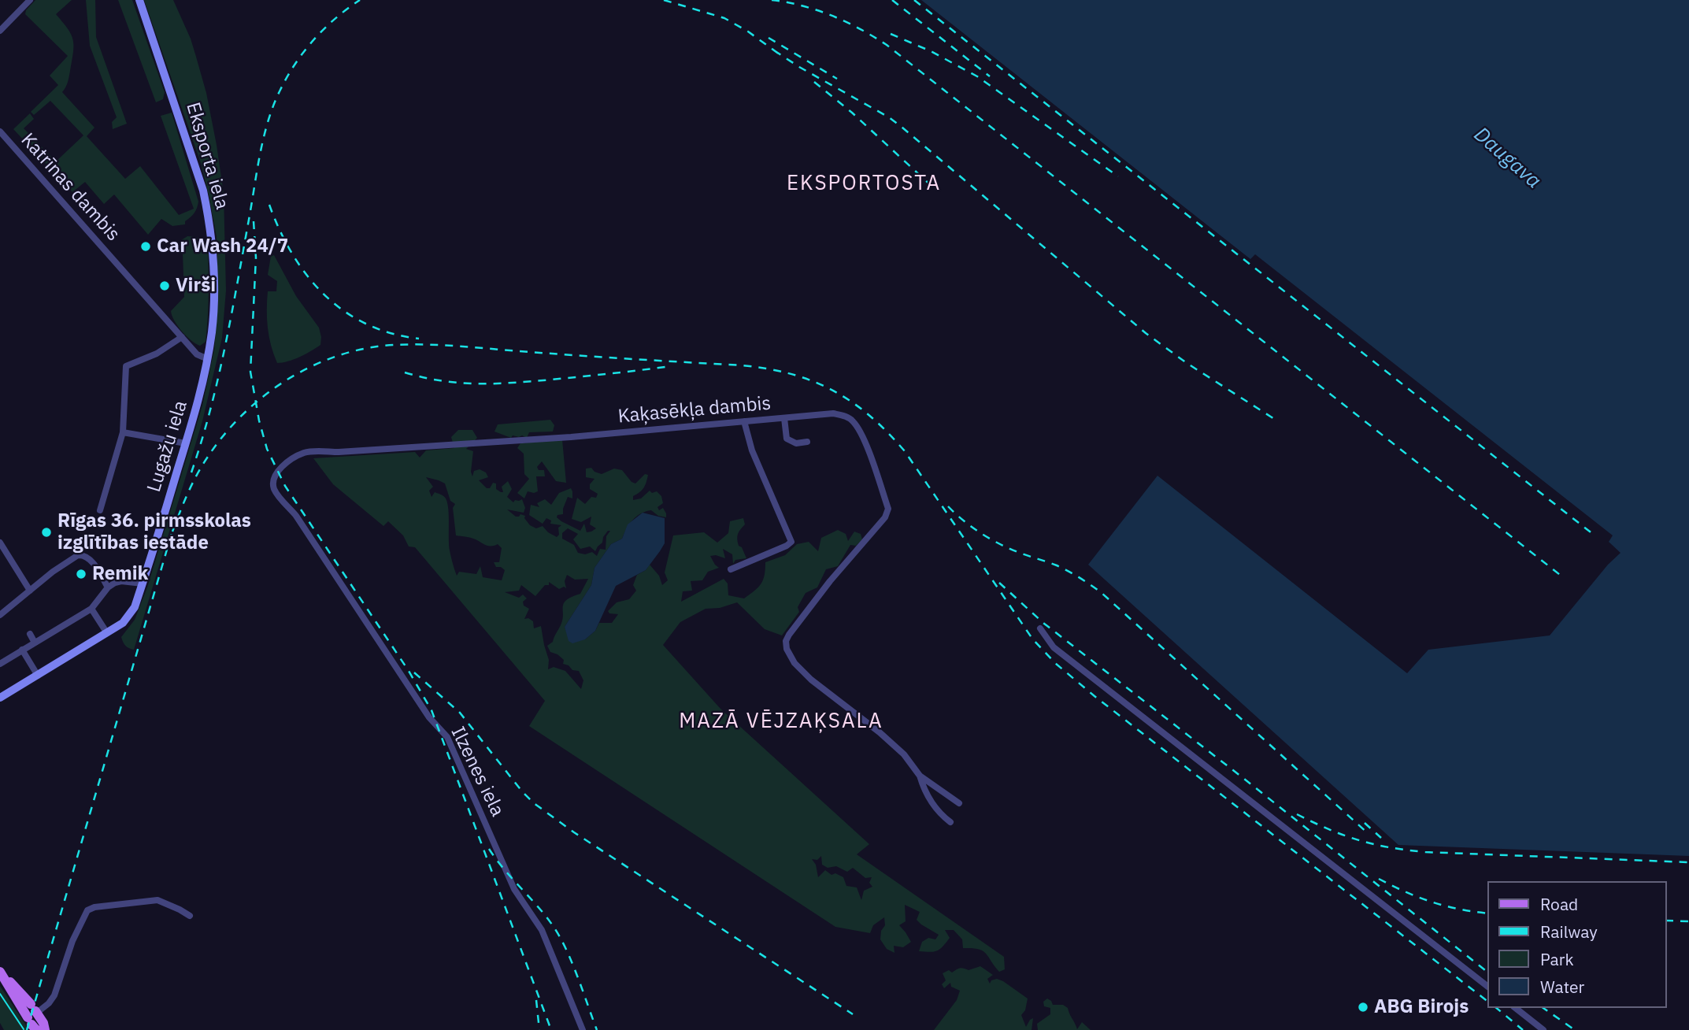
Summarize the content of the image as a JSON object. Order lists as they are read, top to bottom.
{
  "streets": {
    "street": [
      "Eksporta iela",
      "Katrīnas dambis",
      "Kaķasēkļa dambis",
      "Lugažu iela",
      "Ilzenes iela"
    ]
  },
  "crossings": [
    ["Eksporta iela", "Katrīnas dambis"],
    ["Eksporta iela", "Lugažu iela"],
    ["Katrīnas dambis", "Lugažu iela"],
    ["Kaķasēkļa dambis", "Ilzenes iela"]
  ],
  "districts": ["EKSPORTOSTA", "MAZĀ VĒJZAĶSALA"],
  "water": ["Daugava"],
  "places": [
    "Car Wash 24/7",
    "Virši",
    "Rīgas 36. pirmsskolas izglītības iestāde",
    "Remik",
    "ABG Birojs"
  ],
  "legend": [
    "Road",
    "Railway",
    "Park",
    "Water"
  ]
}
